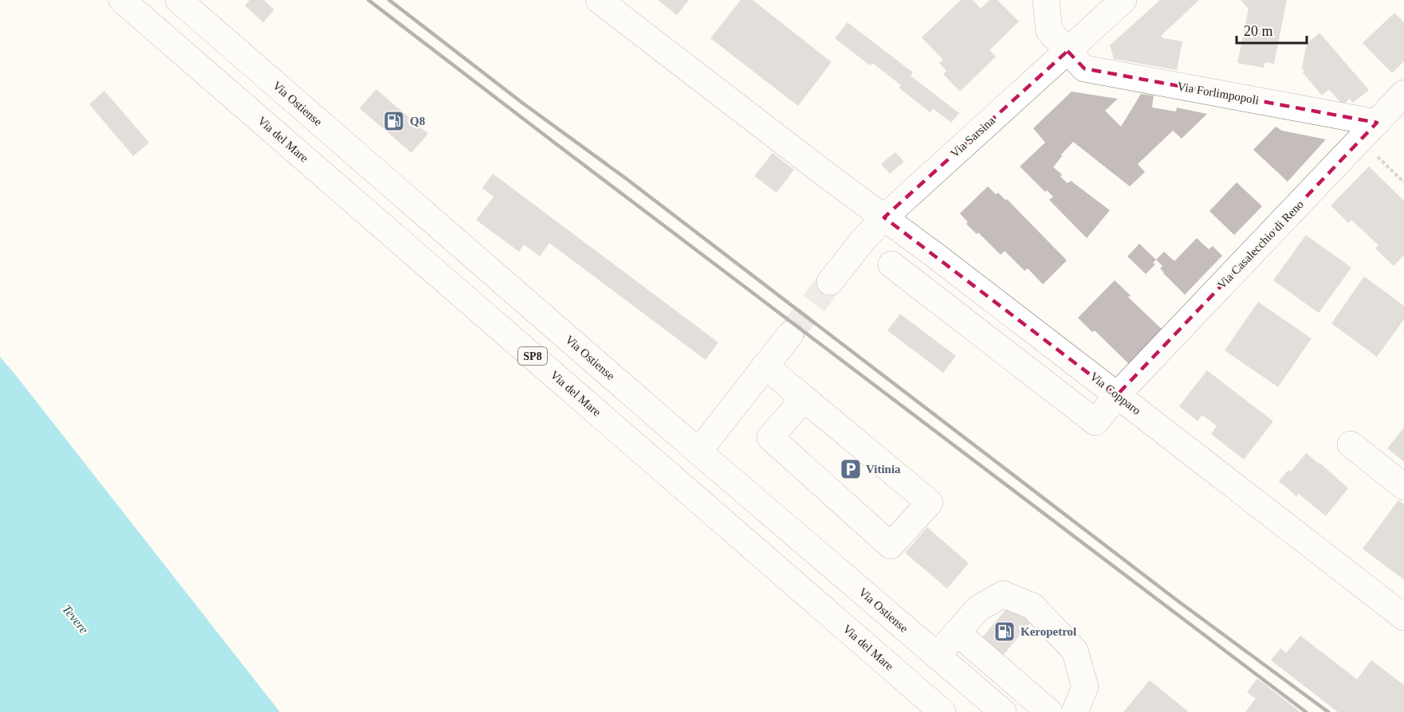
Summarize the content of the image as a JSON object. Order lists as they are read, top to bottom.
{
  "streets": {
    "street": [
      "Via Forlimpopoli",
      "Via Ostiense",
      "Via Sarsina",
      "Via del Mare",
      "Via Casalecchio di Reno",
      "SP8",
      "Via Copparo"
    ]
  },
  "crossings": [
    ["Via Forlimpopoli", "Via Sarsina"],
    ["Via Forlimpopoli", "Via Casalecchio di Reno"],
    ["Via Sarsina", "Via Copparo"],
    ["Via Casalecchio di Reno", "Via Copparo"]
  ],
  "water": ["Tevere"],
  "places": {
    "fuel station": ["Q8", "Keropetrol"],
    "parking": ["Vitinia"]
  },
  "scale_bar": "20 m"
}
